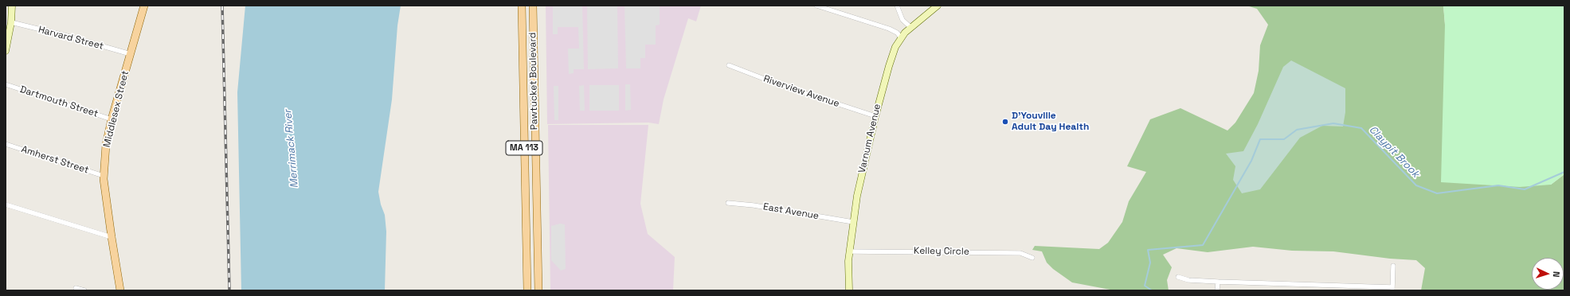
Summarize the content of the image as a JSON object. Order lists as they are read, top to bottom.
{
  "streets": {
    "main road": [
      "Pawtucket Boulevard",
      "Middlesex Street",
      "Varnum Avenue",
      "MA 113"
    ],
    "street": [
      "Harvard Street",
      "Riverview Avenue",
      "Dartmouth Street",
      "Amherst Street",
      "East Avenue",
      "Kelley Circle"
    ]
  },
  "crossings": [
    ["Harvard Street", "Middlesex Street"],
    ["Riverview Avenue", "Varnum Avenue"],
    ["Dartmouth Street", "Middlesex Street"],
    ["Middlesex Street", "Amherst Street"],
    ["Varnum Avenue", "East Avenue"],
    ["Varnum Avenue", "Kelley Circle"]
  ],
  "water": ["Merrimack River", "Claypit Brook"],
  "places": ["D'Youville Adult Day Health"],
  "north": "right"
}
